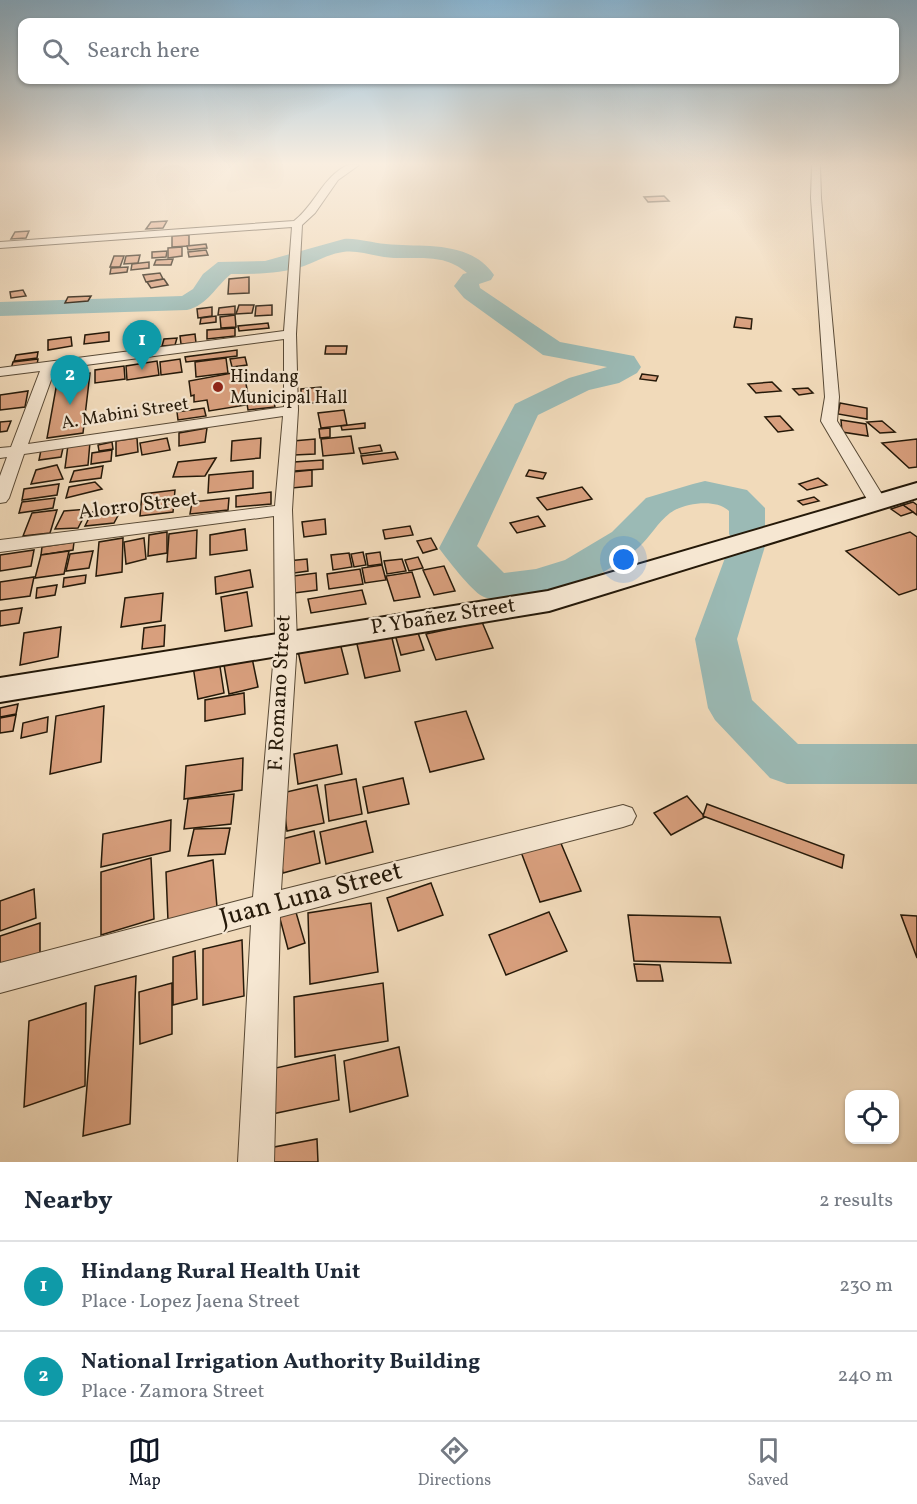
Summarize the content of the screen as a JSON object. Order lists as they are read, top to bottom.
{
  "streets": {
    "street": [
      "A. Mabini Street",
      "Alorro Street",
      "P. Ybañez Street",
      "F. Romano Street",
      "Juan Luna Street"
    ]
  },
  "crossings": [
    ["A. Mabini Street", "F. Romano Street"],
    ["Alorro Street", "F. Romano Street"],
    ["P. Ybañez Street", "F. Romano Street"],
    ["F. Romano Street", "Juan Luna Street"]
  ],
  "places": ["Hindang Municipal Hall"],
  "page": {
    "search": "Search here",
    "pins": ["1", "2"],
    "heading": ["Nearby", "2 results"],
    "list": [
      {
        "mark": "1",
        "name": "Hindang Rural Health Unit",
        "note": "Place · Lopez Jaena Street",
        "value": "230 m"
      },
      {
        "mark": "2",
        "name": "National Irrigation Authority Building",
        "note": "Place · Zamora Street",
        "value": "240 m"
      }
    ],
    "nav": ["Map", "Directions", "Saved"]
  }
}
